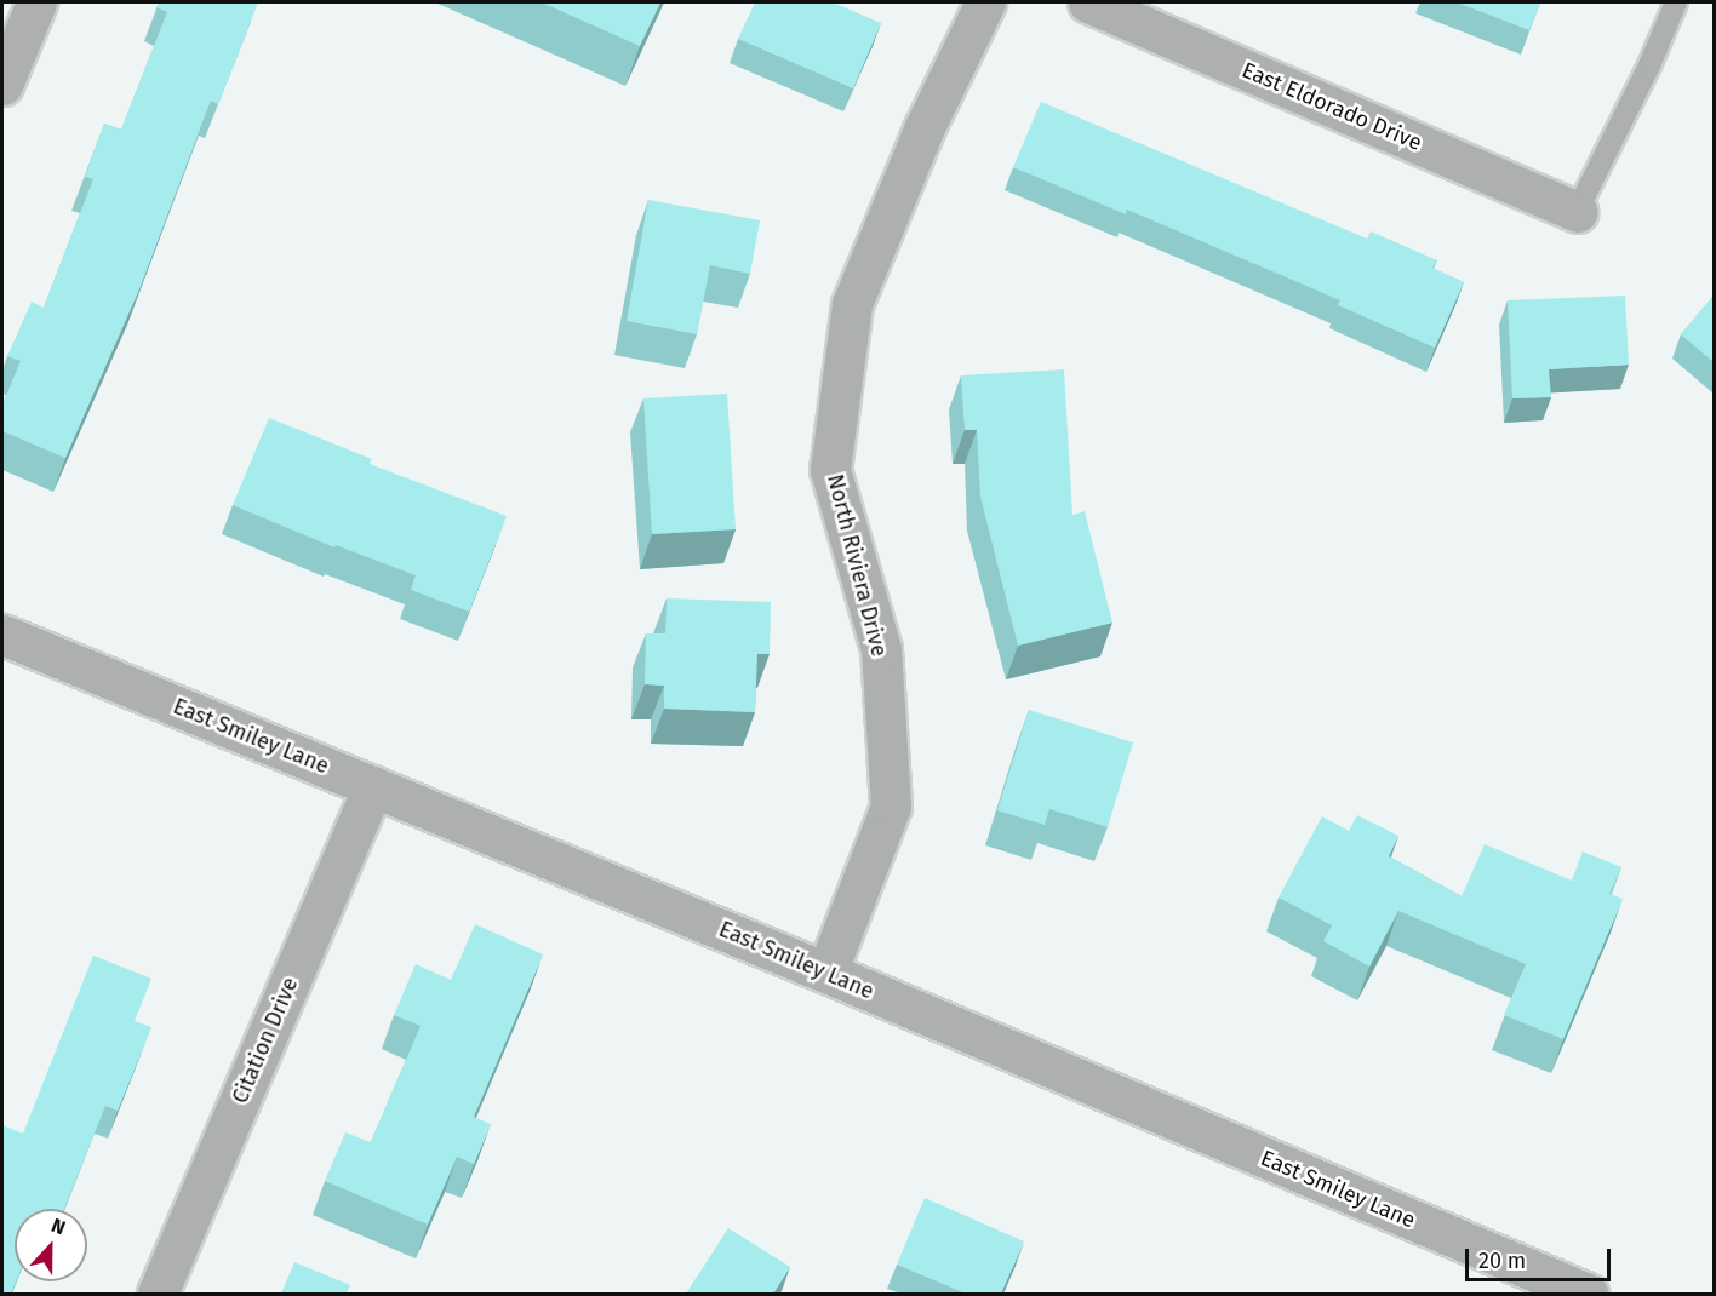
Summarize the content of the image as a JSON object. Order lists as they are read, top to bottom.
{
  "streets": {
    "street": [
      "East Eldorado Drive",
      "North Riviera Drive",
      "East Smiley Lane",
      "Citation Drive"
    ]
  },
  "crossings": [
    ["North Riviera Drive", "East Smiley Lane"],
    ["East Smiley Lane", "Citation Drive"]
  ],
  "scale_bar": "20 m",
  "north": "top"
}
